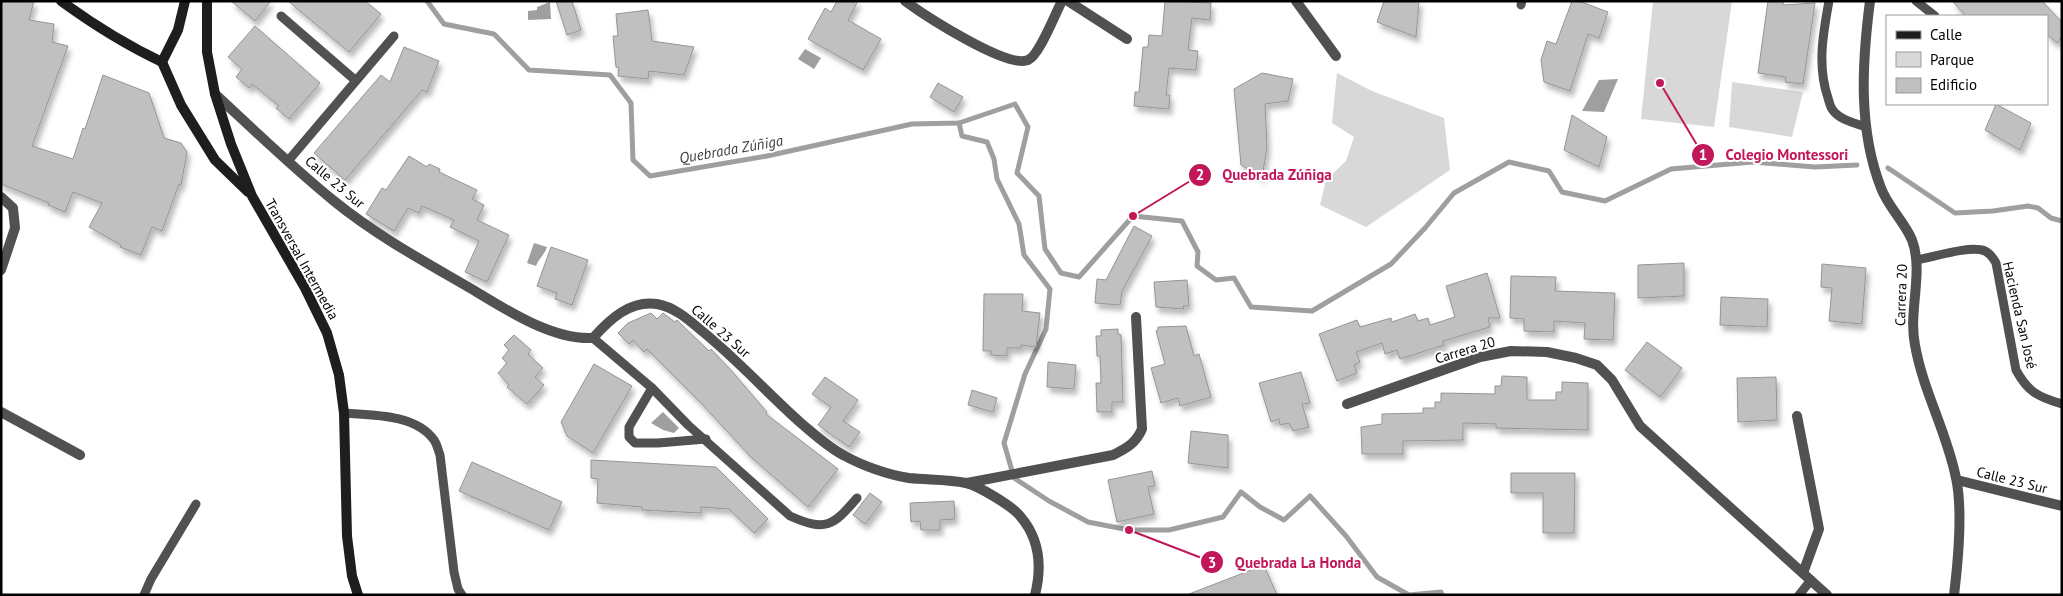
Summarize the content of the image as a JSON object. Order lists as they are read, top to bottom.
{
  "streets": {
    "street": ["Calle 23 Sur", "Transversal Intermedia", "Carrera 20"],
    "lane": ["Hacienda San José"]
  },
  "crossings": [
    ["Calle 23 Sur", "Transversal Intermedia"],
    ["Calle 23 Sur", "Carrera 20"],
    ["Carrera 20", "Hacienda San José"]
  ],
  "water": ["Quebrada Zúñiga"],
  "places": ["Colegio Montessori", "Quebrada Zúñiga", "Quebrada La Honda"],
  "legend": ["Calle", "Parque", "Edificio"]
}
